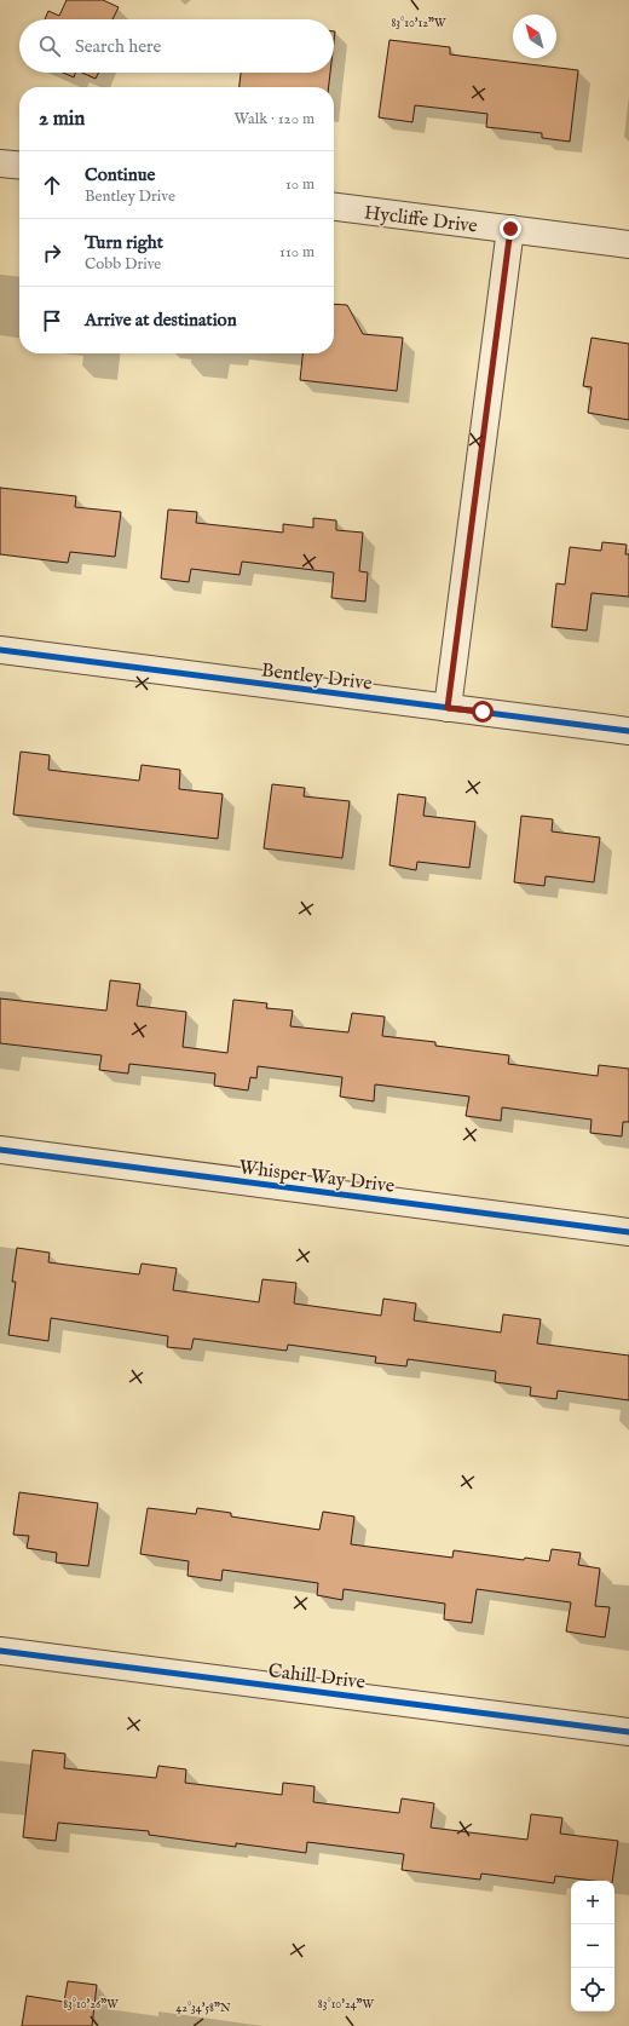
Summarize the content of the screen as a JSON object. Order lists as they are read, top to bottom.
{
  "streets": {
    "street": [
      "Hycliffe Drive",
      "Bentley Drive",
      "Whisper Way Drive",
      "Cahill Drive"
    ]
  },
  "north": "top left",
  "page": {
    "search": "Search here",
    "heading": ["2 min", "Walk · 120 m"],
    "list": [
      ["Continue", "Bentley Drive", "10 m"],
      ["Turn right", "Cobb Drive", "110 m"],
      "Arrive at destination"
    ],
    "map_buttons": ["+", "−"]
  },
  "coordinates": [
    "83°10'12\"W",
    "83°10'26\"W",
    "83°10'24\"W",
    "42°34'58\"N"
  ]
}
